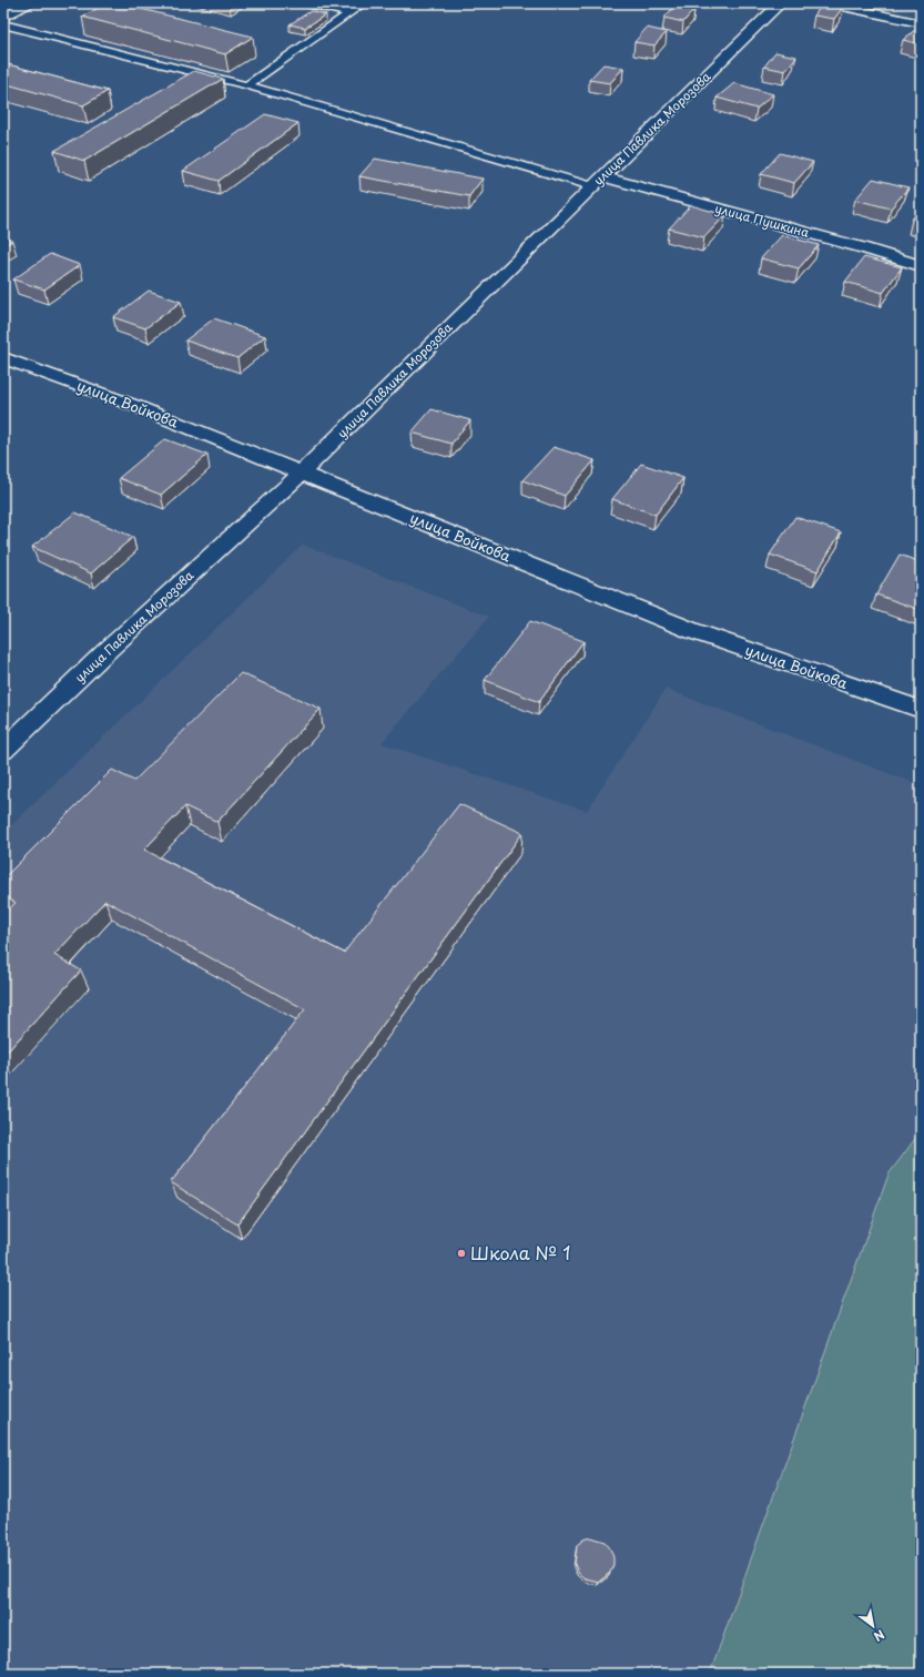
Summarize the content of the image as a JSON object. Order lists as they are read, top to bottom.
{
  "streets": {
    "street": ["улица Павлика Морозова", "улица Пушкина", "улица Войкова"]
  },
  "crossings": [
    ["улица Павлика Морозова", "улица Пушкина"],
    ["улица Павлика Морозова", "улица Войкова"]
  ],
  "places": ["Школа № 1"],
  "north": "bottom right"
}
